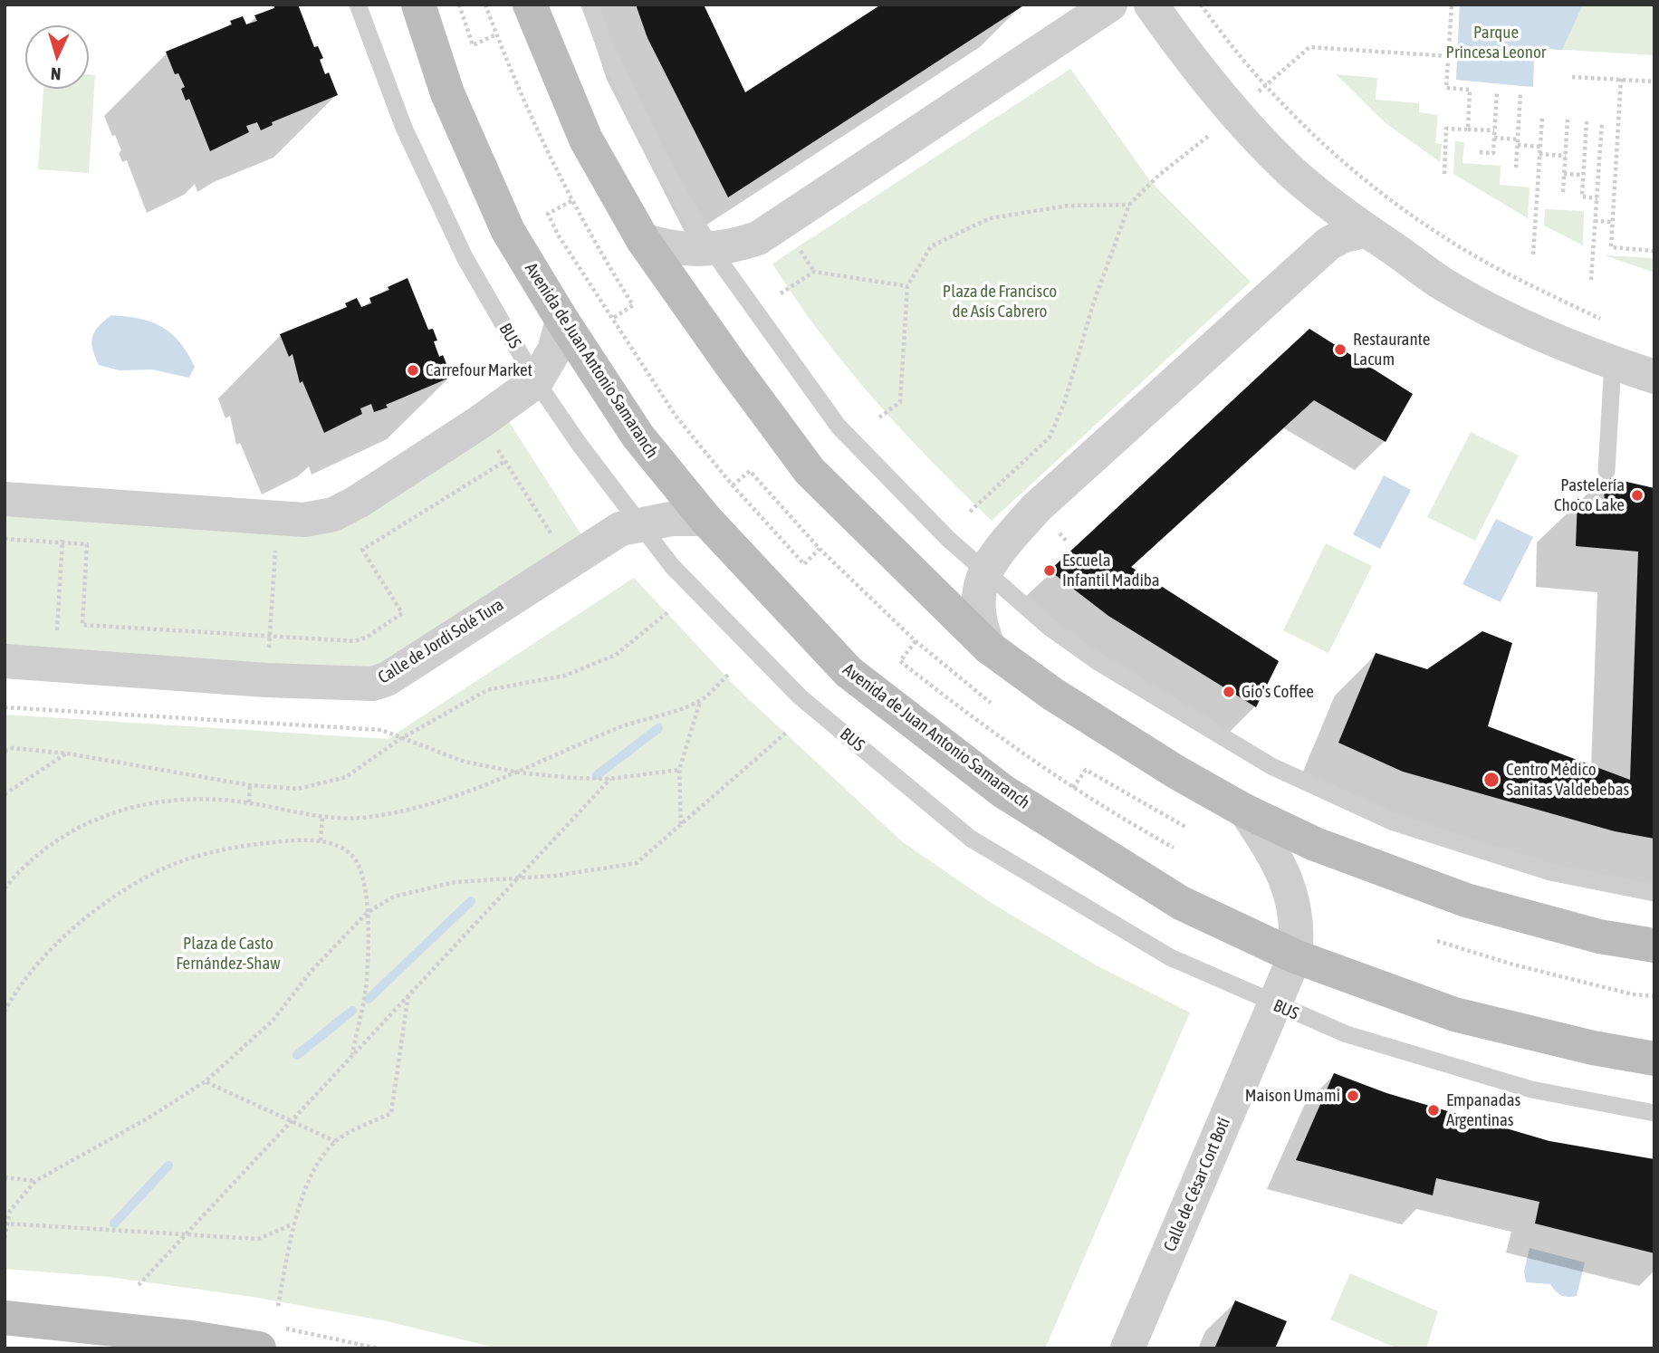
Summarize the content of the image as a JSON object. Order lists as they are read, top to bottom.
{
  "streets": {
    "street": ["Avenida de Juan Antonio Samaranch", "Calle de Jordi Solé Tura", "Calle de César Cort Botí"],
    "lane": ["BUS"]
  },
  "crossings": [
    ["BUS", "Calle de Jordi Solé Tura"],
    ["BUS", "Calle de César Cort Botí"],
    ["Avenida de Juan Antonio Samaranch", "Calle de Jordi Solé Tura"],
    ["Avenida de Juan Antonio Samaranch", "Calle de César Cort Botí"]
  ],
  "parks": ["Parque Princesa Leonor", "Plaza de Francisco de Asís Cabrero", "Plaza de Casto Fernández-Shaw"],
  "places": [
    "Restaurante Lacum",
    "Carrefour Market",
    "Pastelería Choco Lake",
    "Escuela Infantil Madiba",
    "Gio's Coffee",
    "Centro Médico Sanitas Valdebebas",
    "Maison Umami",
    "Empanadas Argentinas"
  ],
  "north": "bottom"
}
